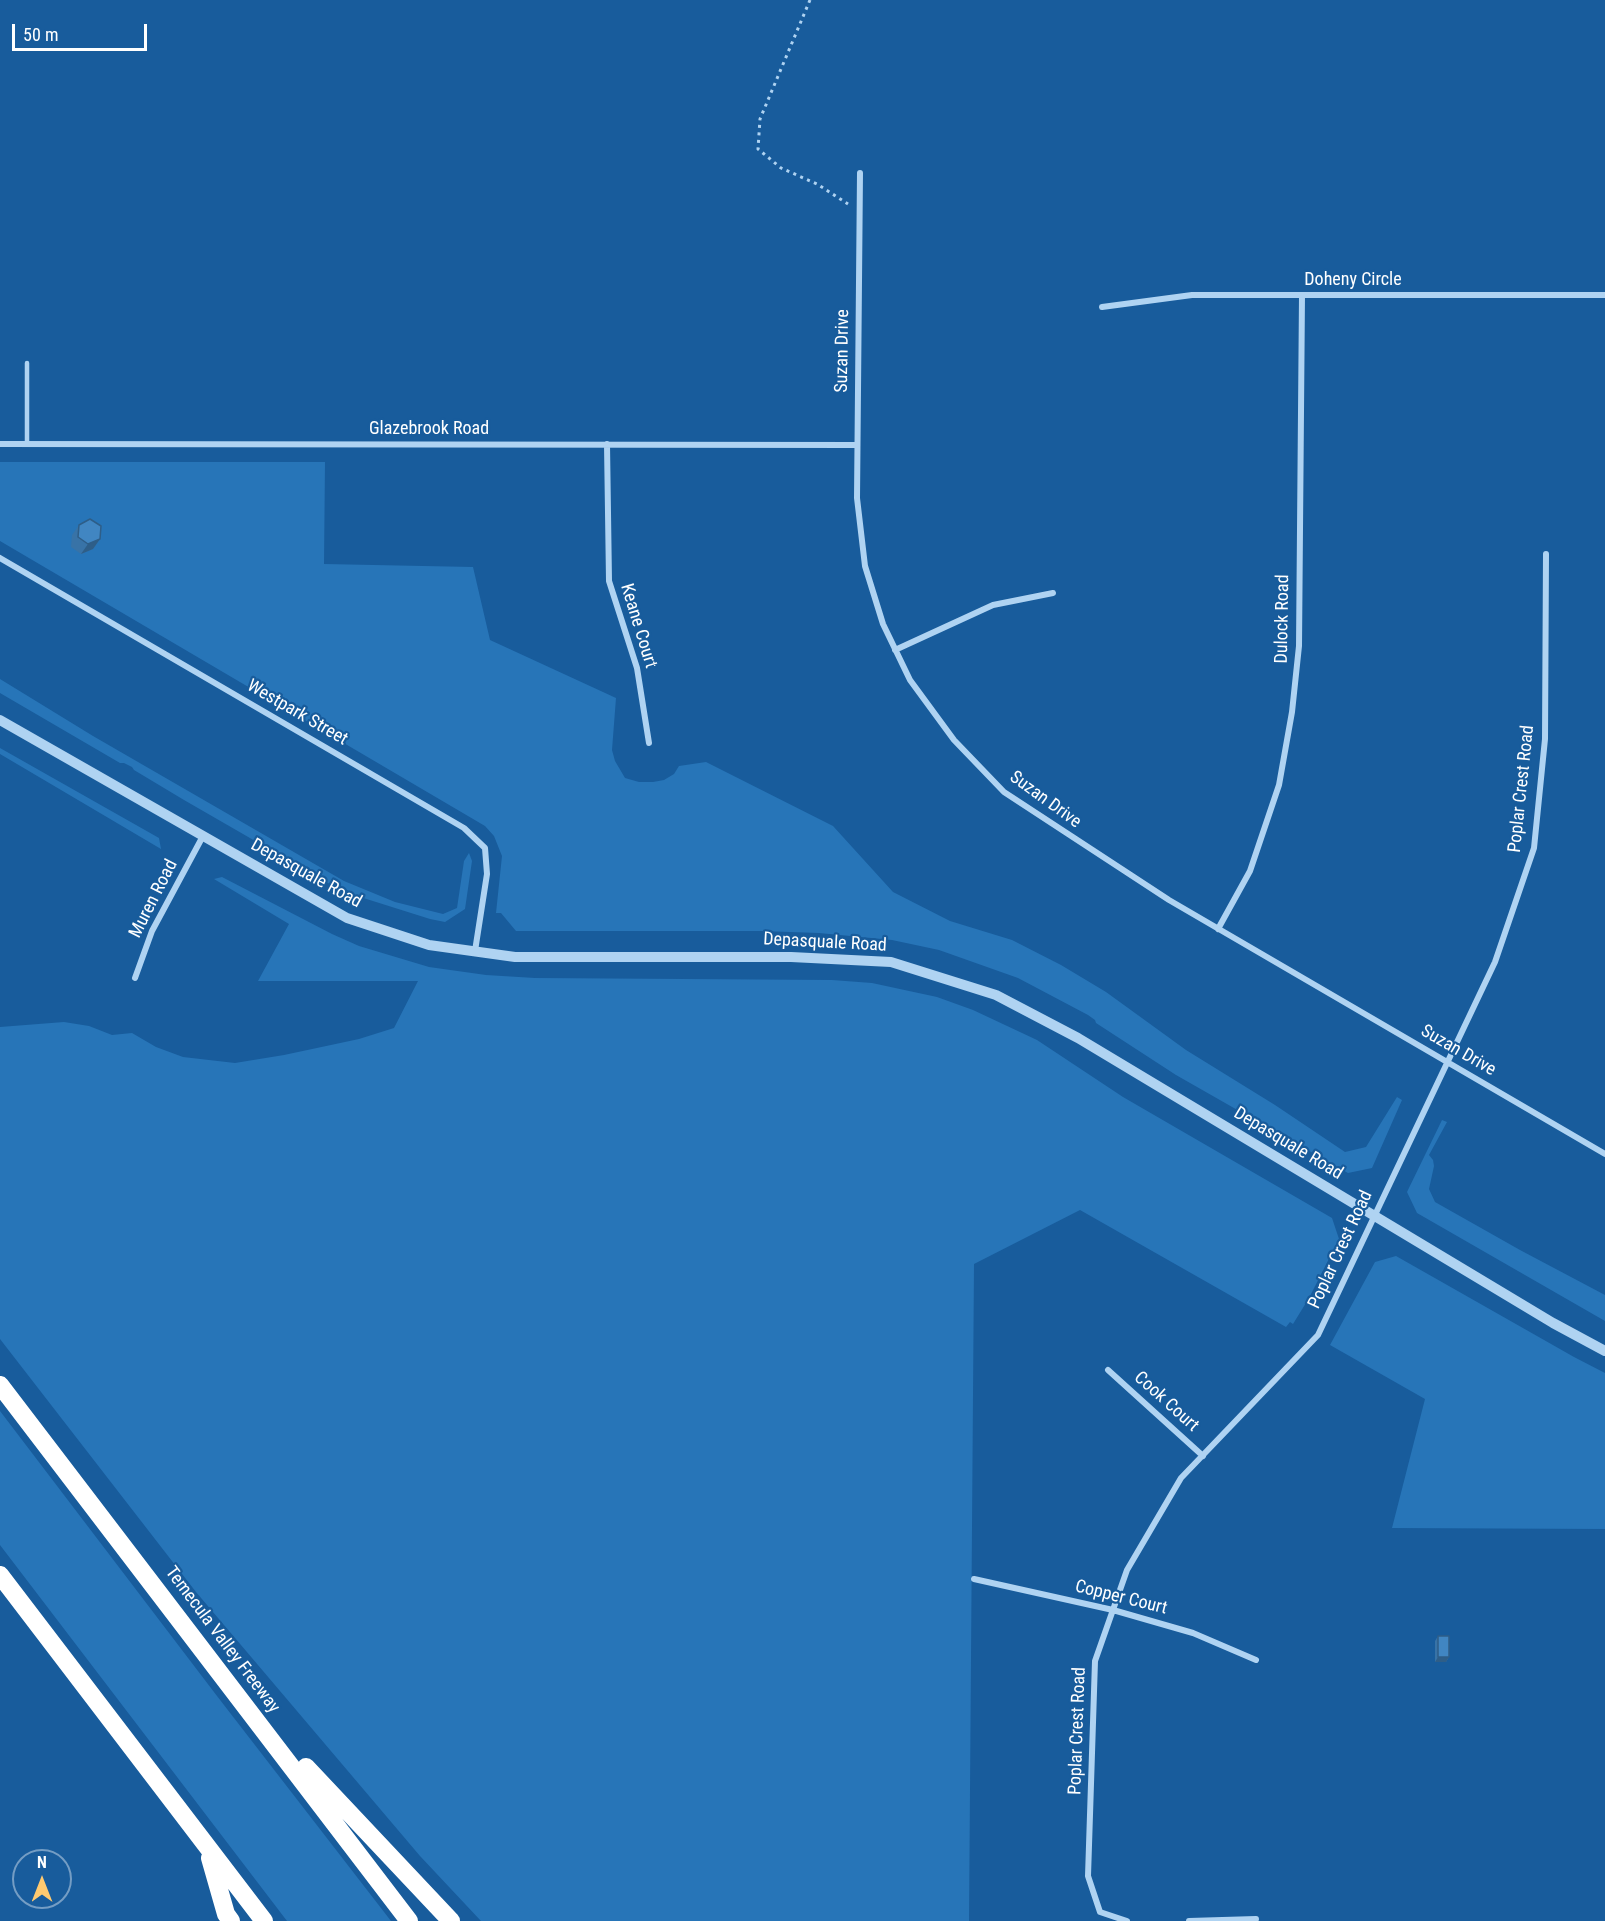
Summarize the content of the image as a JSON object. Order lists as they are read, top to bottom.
{
  "streets": {
    "highway": ["Temecula Valley Freeway"],
    "street": [
      "Doheny Circle",
      "Suzan Drive",
      "Glazebrook Road",
      "Dulock Road",
      "Keane Court",
      "Westpark Street",
      "Poplar Crest Road",
      "Depasquale Road",
      "Muren Road",
      "Cook Court",
      "Copper Court"
    ]
  },
  "crossings": [
    ["Doheny Circle", "Dulock Road"],
    ["Suzan Drive", "Glazebrook Road"],
    ["Suzan Drive", "Dulock Road"],
    ["Suzan Drive", "Poplar Crest Road"],
    ["Glazebrook Road", "Keane Court"],
    ["Westpark Street", "Depasquale Road"],
    ["Poplar Crest Road", "Depasquale Road"],
    ["Poplar Crest Road", "Cook Court"],
    ["Poplar Crest Road", "Copper Court"],
    ["Depasquale Road", "Muren Road"]
  ],
  "scale_bar": "50 m",
  "north": "top"
}
